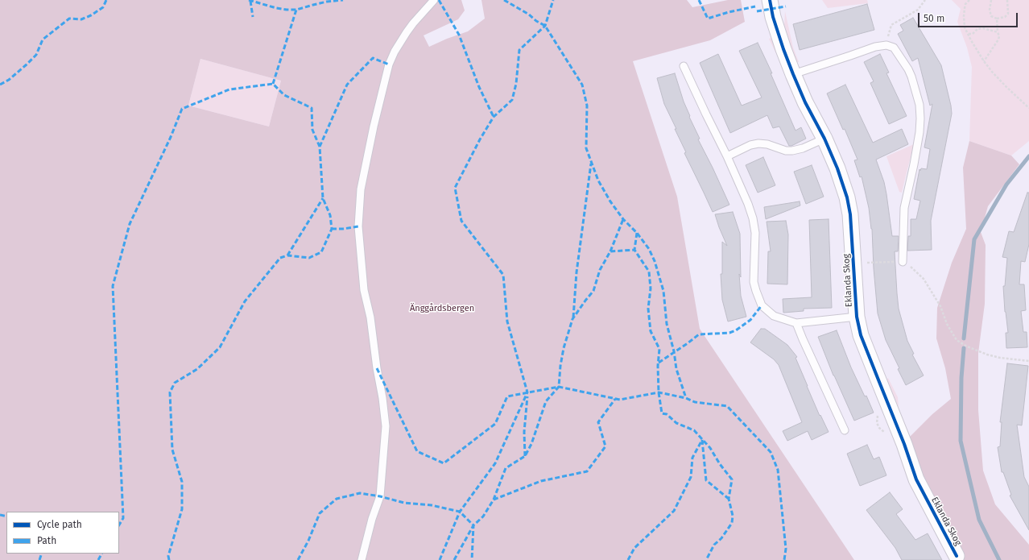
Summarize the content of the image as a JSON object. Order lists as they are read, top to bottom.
{
  "streets": {
    "street": ["Eklanda Skog"]
  },
  "parks": ["Änggårdsbergen"],
  "legend": ["Cycle path", "Path"],
  "scale_bar": "50 m"
}
